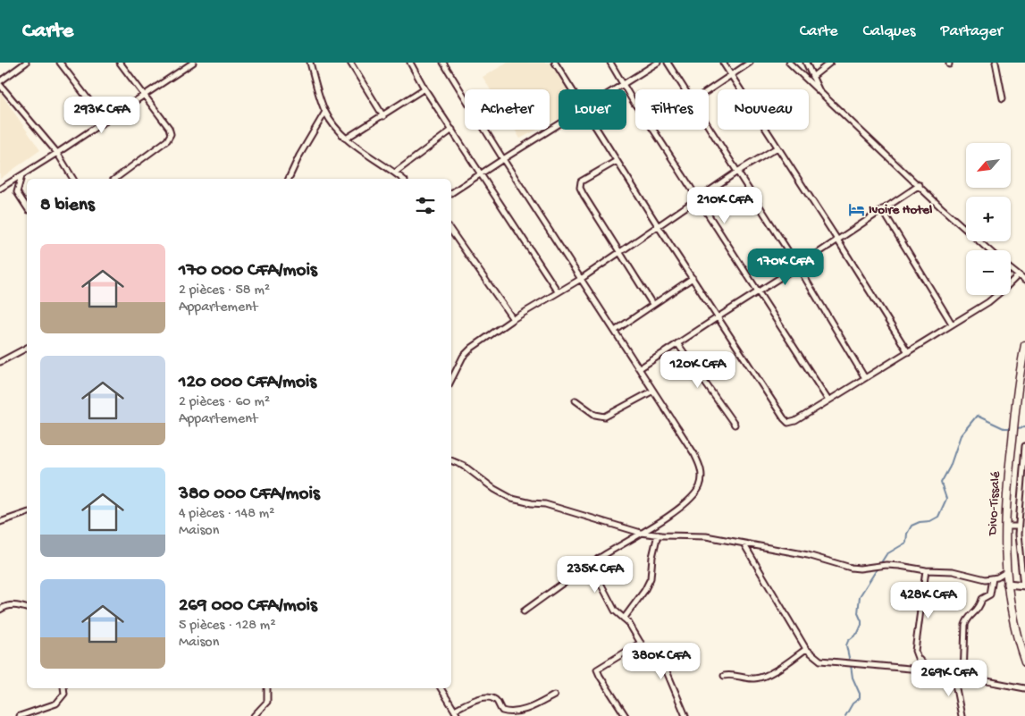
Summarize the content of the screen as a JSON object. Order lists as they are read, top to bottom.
{
  "streets": {
    "main road": ["Divo-Tissalé"]
  },
  "places": {
    "hotel": ["Ivoire Hotel"]
  },
  "north": "bottom left",
  "page": {
    "header": "Carte",
    "nav": ["Carte", "Calques", "Partager"],
    "chip": [
      "Acheter",
      "Louer",
      "Filtres",
      "Nouveau"
    ],
    "price": [
      "293K CFA",
      "210K CFA",
      "170K CFA",
      "120K CFA",
      "235K CFA",
      "428K CFA",
      "380K CFA",
      "269K CFA"
    ],
    "map_buttons": ["+", "−"],
    "heading": "8 biens",
    "list": [
      {
        "name": "170 000 CFA/mois",
        "note": "2 pièces · 58 m² · Appartement"
      },
      {
        "name": "120 000 CFA/mois",
        "note": "2 pièces · 60 m² · Appartement"
      },
      {
        "name": "380 000 CFA/mois",
        "note": "4 pièces · 148 m² · Maison"
      },
      {
        "name": "269 000 CFA/mois",
        "note": "5 pièces · 128 m² · Maison"
      }
    ]
  }
}
